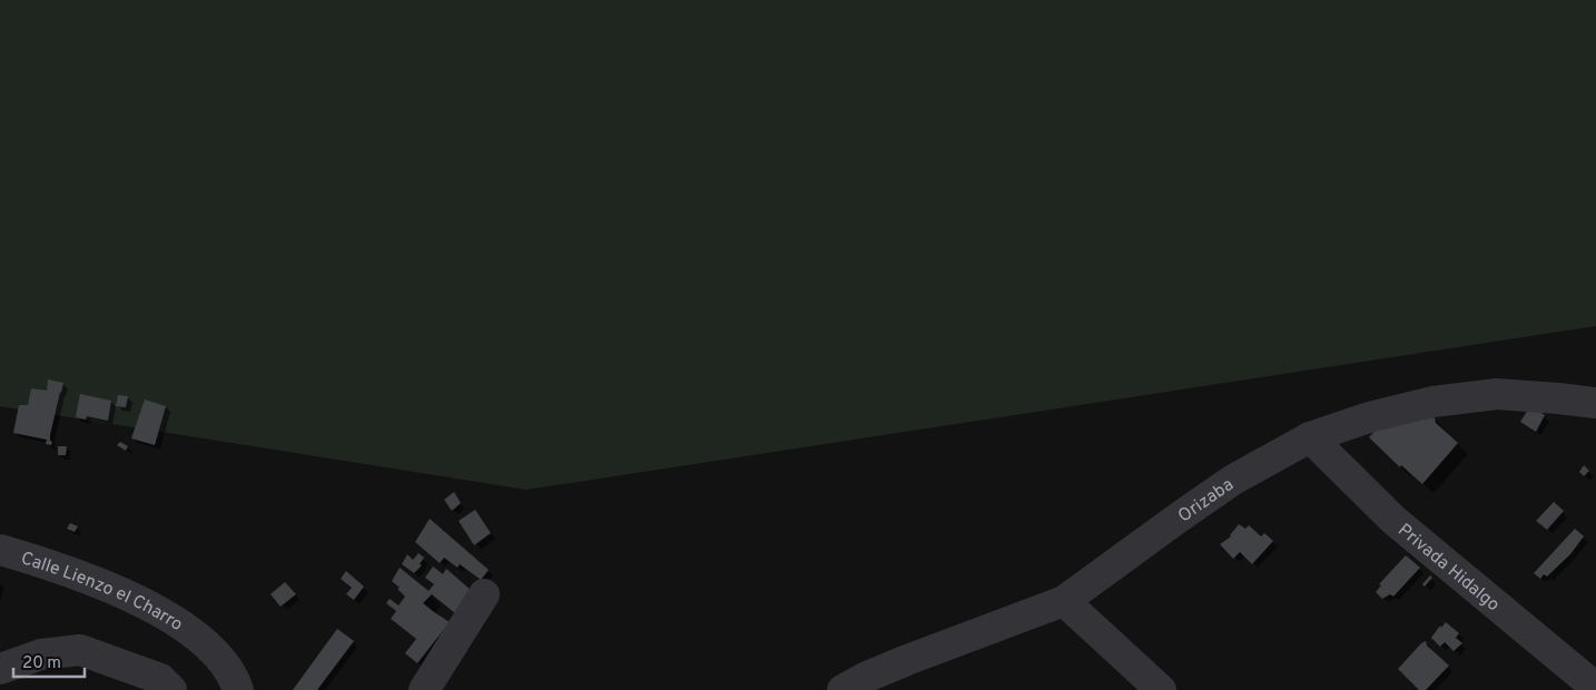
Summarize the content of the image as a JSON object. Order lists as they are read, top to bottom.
{
  "streets": {
    "street": ["Orizaba", "Privada Hidalgo", "Calle Lienzo el Charro"]
  },
  "crossings": [
    ["Orizaba", "Privada Hidalgo"]
  ],
  "scale_bar": "20 m"
}
